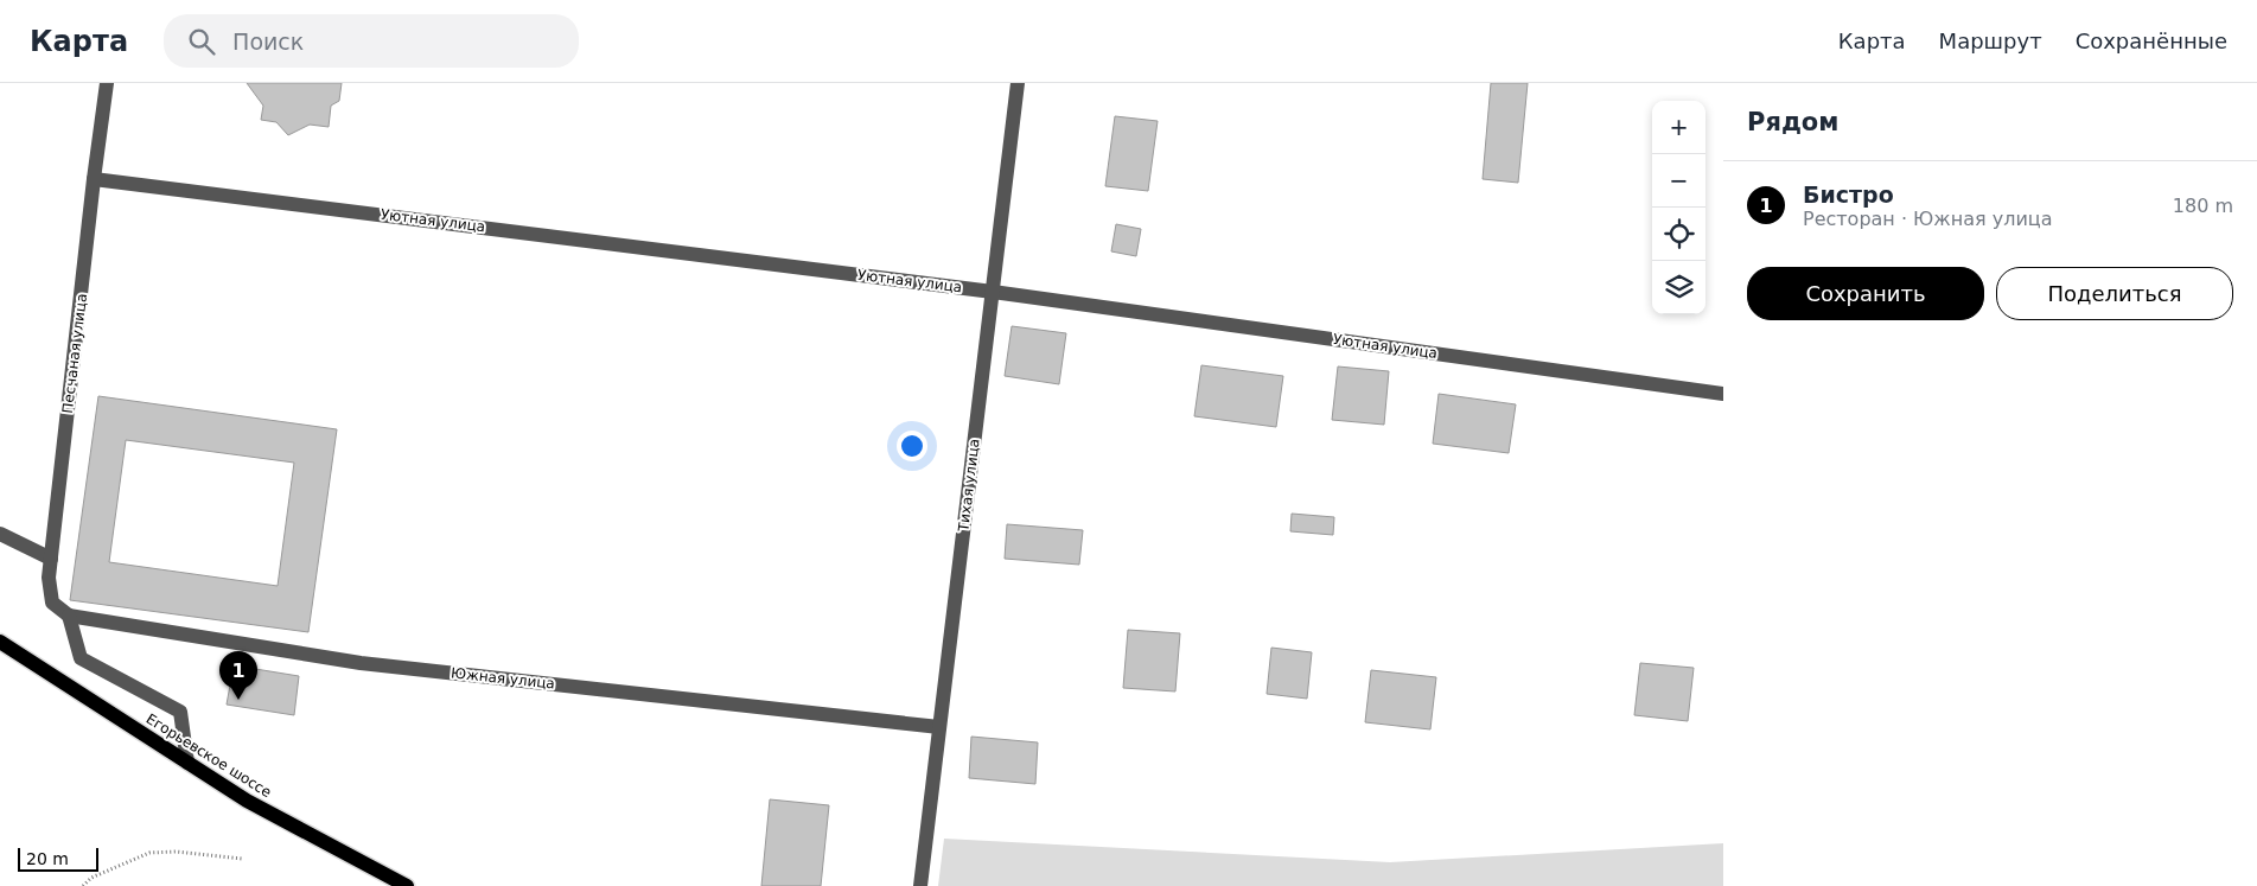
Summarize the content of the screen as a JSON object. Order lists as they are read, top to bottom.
{
  "streets": {
    "main road": ["Егорьевское шоссе"],
    "street": [
      "Уютная улица",
      "Песчаная улица",
      "Тихая улица",
      "Южная улица"
    ]
  },
  "crossings": [
    ["Уютная улица", "Песчаная улица"],
    ["Уютная улица", "Тихая улица"],
    ["Песчаная улица", "Южная улица"],
    ["Тихая улица", "Южная улица"]
  ],
  "scale_bar": "20 m",
  "page": {
    "header": "Карта",
    "search": "Поиск",
    "nav": ["Карта", "Маршрут", "Сохранённые"],
    "heading": "Рядом",
    "map_buttons": ["+", "−"],
    "list": [
      {
        "mark": "1",
        "name": "Бистро",
        "note": "Ресторан · Южная улица",
        "value": "180 m"
      }
    ],
    "buttons": ["Сохранить", "Поделиться"],
    "pins": "1",
    "scale": "20 m"
  }
}
